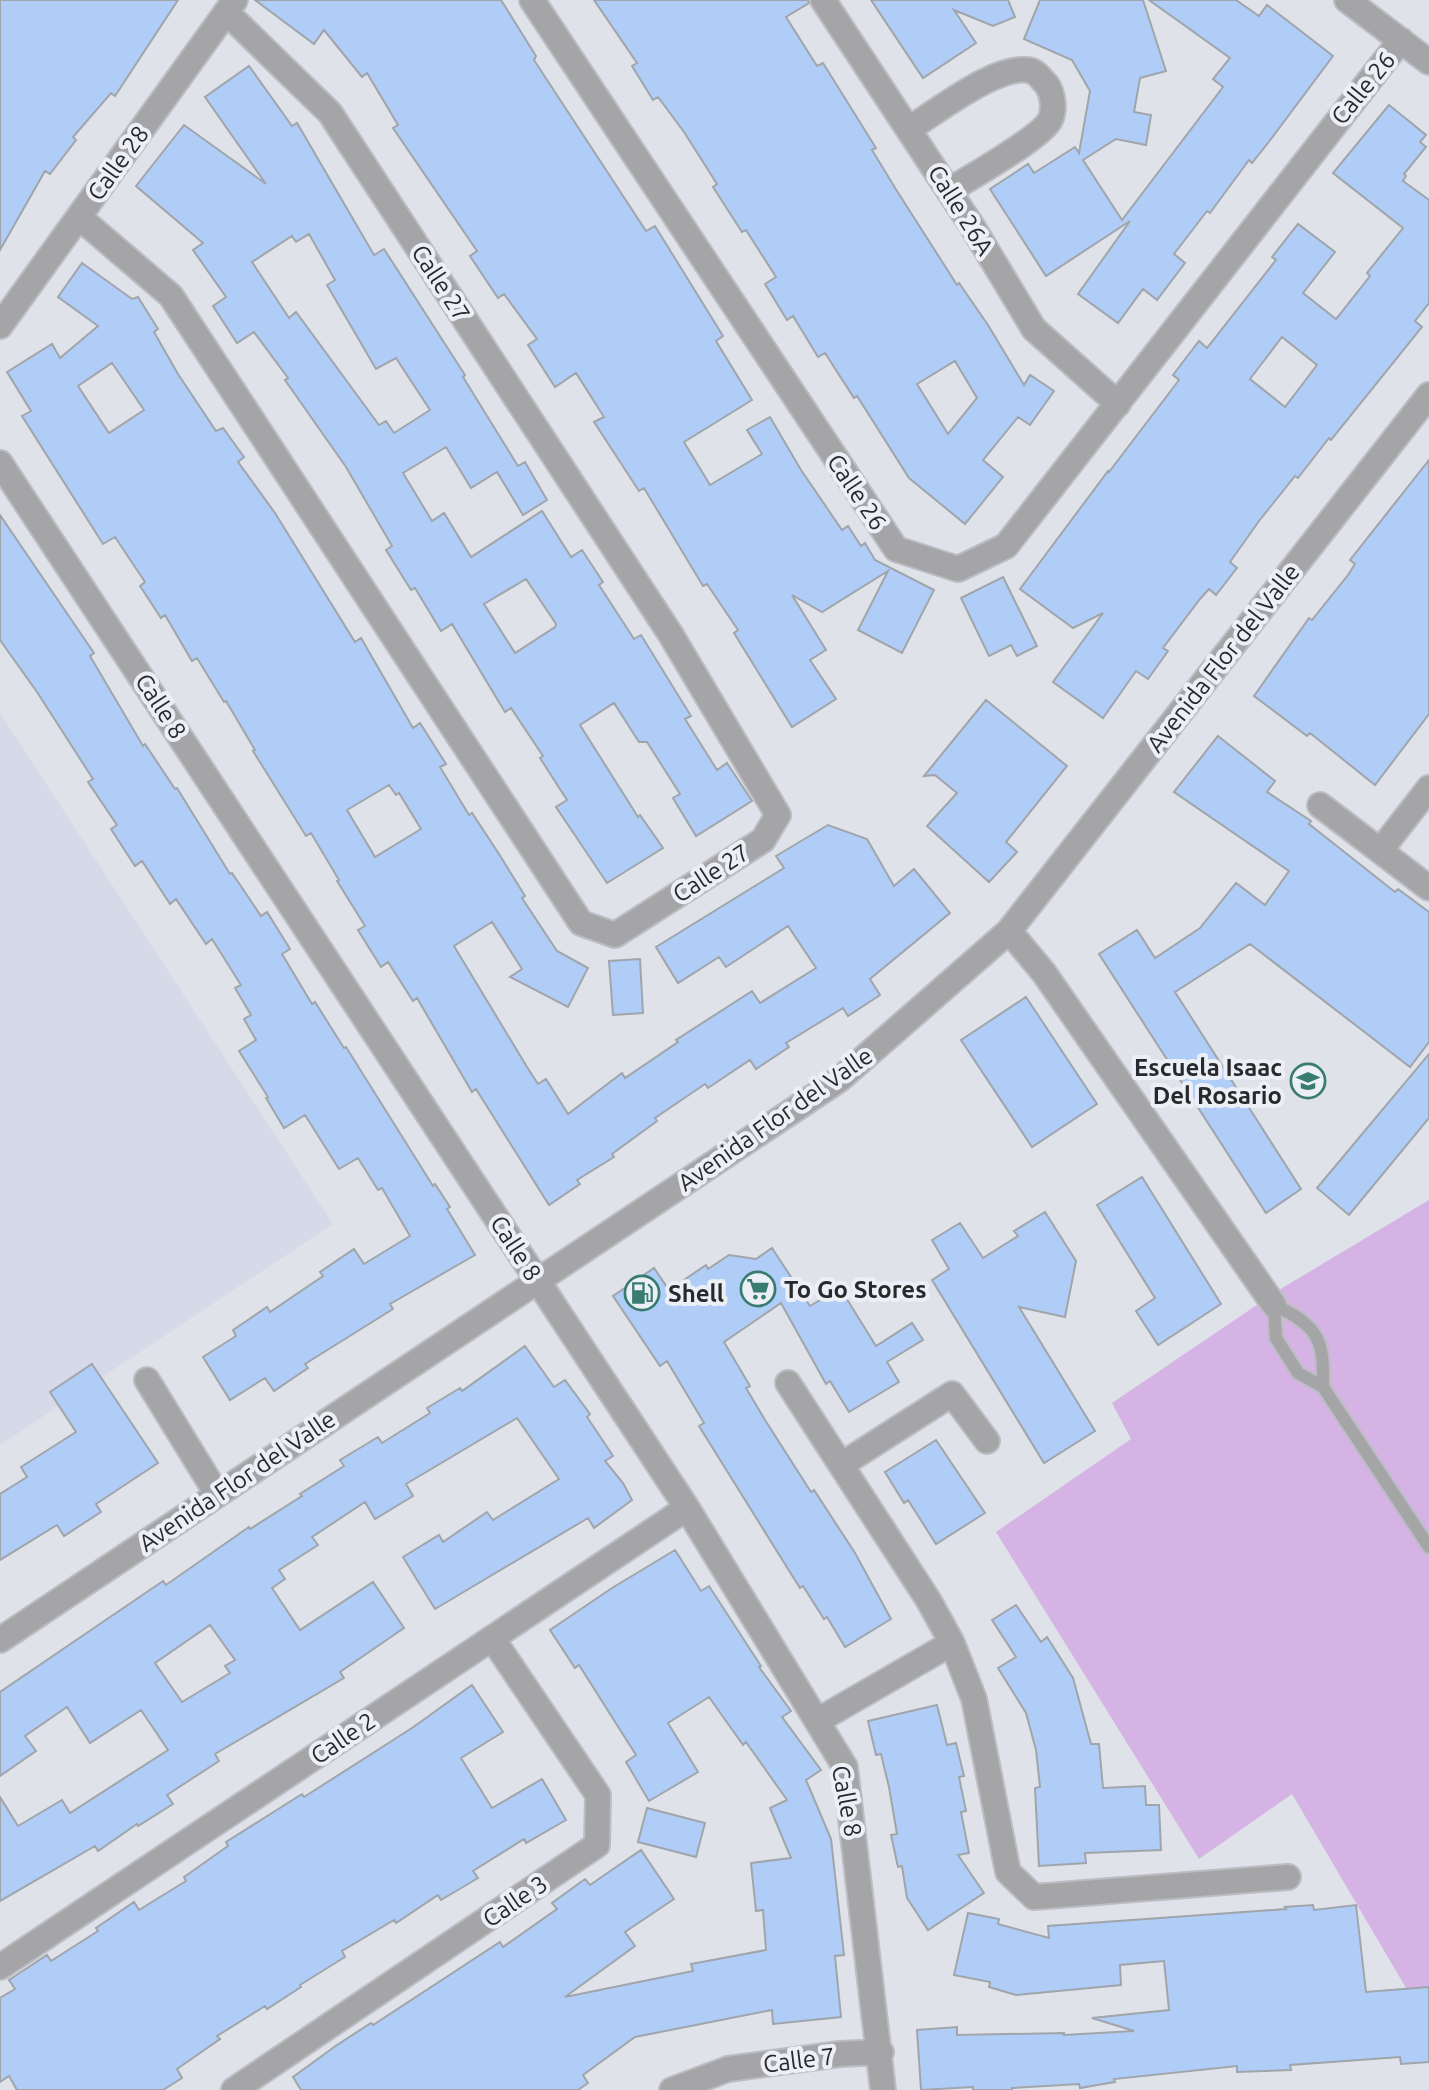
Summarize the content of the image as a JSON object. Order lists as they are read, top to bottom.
{
  "streets": {
    "street": [
      "Calle 26",
      "Calle 28",
      "Calle 26A",
      "Calle 27",
      "Avenida Flor del Valle",
      "Calle 8",
      "Calle 2",
      "Calle 3",
      "Calle 7"
    ]
  },
  "crossings": [
    ["Calle 26", "Calle 26A"],
    ["Calle 28", "Calle 27"],
    ["Avenida Flor del Valle", "Calle 8"],
    ["Calle 8", "Calle 2"],
    ["Calle 8", "Calle 7"],
    ["Calle 2", "Calle 3"]
  ],
  "places": {
    "school or university": ["Escuela Isaac Del Rosario"],
    "supermarket": ["To Go Stores"],
    "fuel station": ["Shell"]
  }
}
